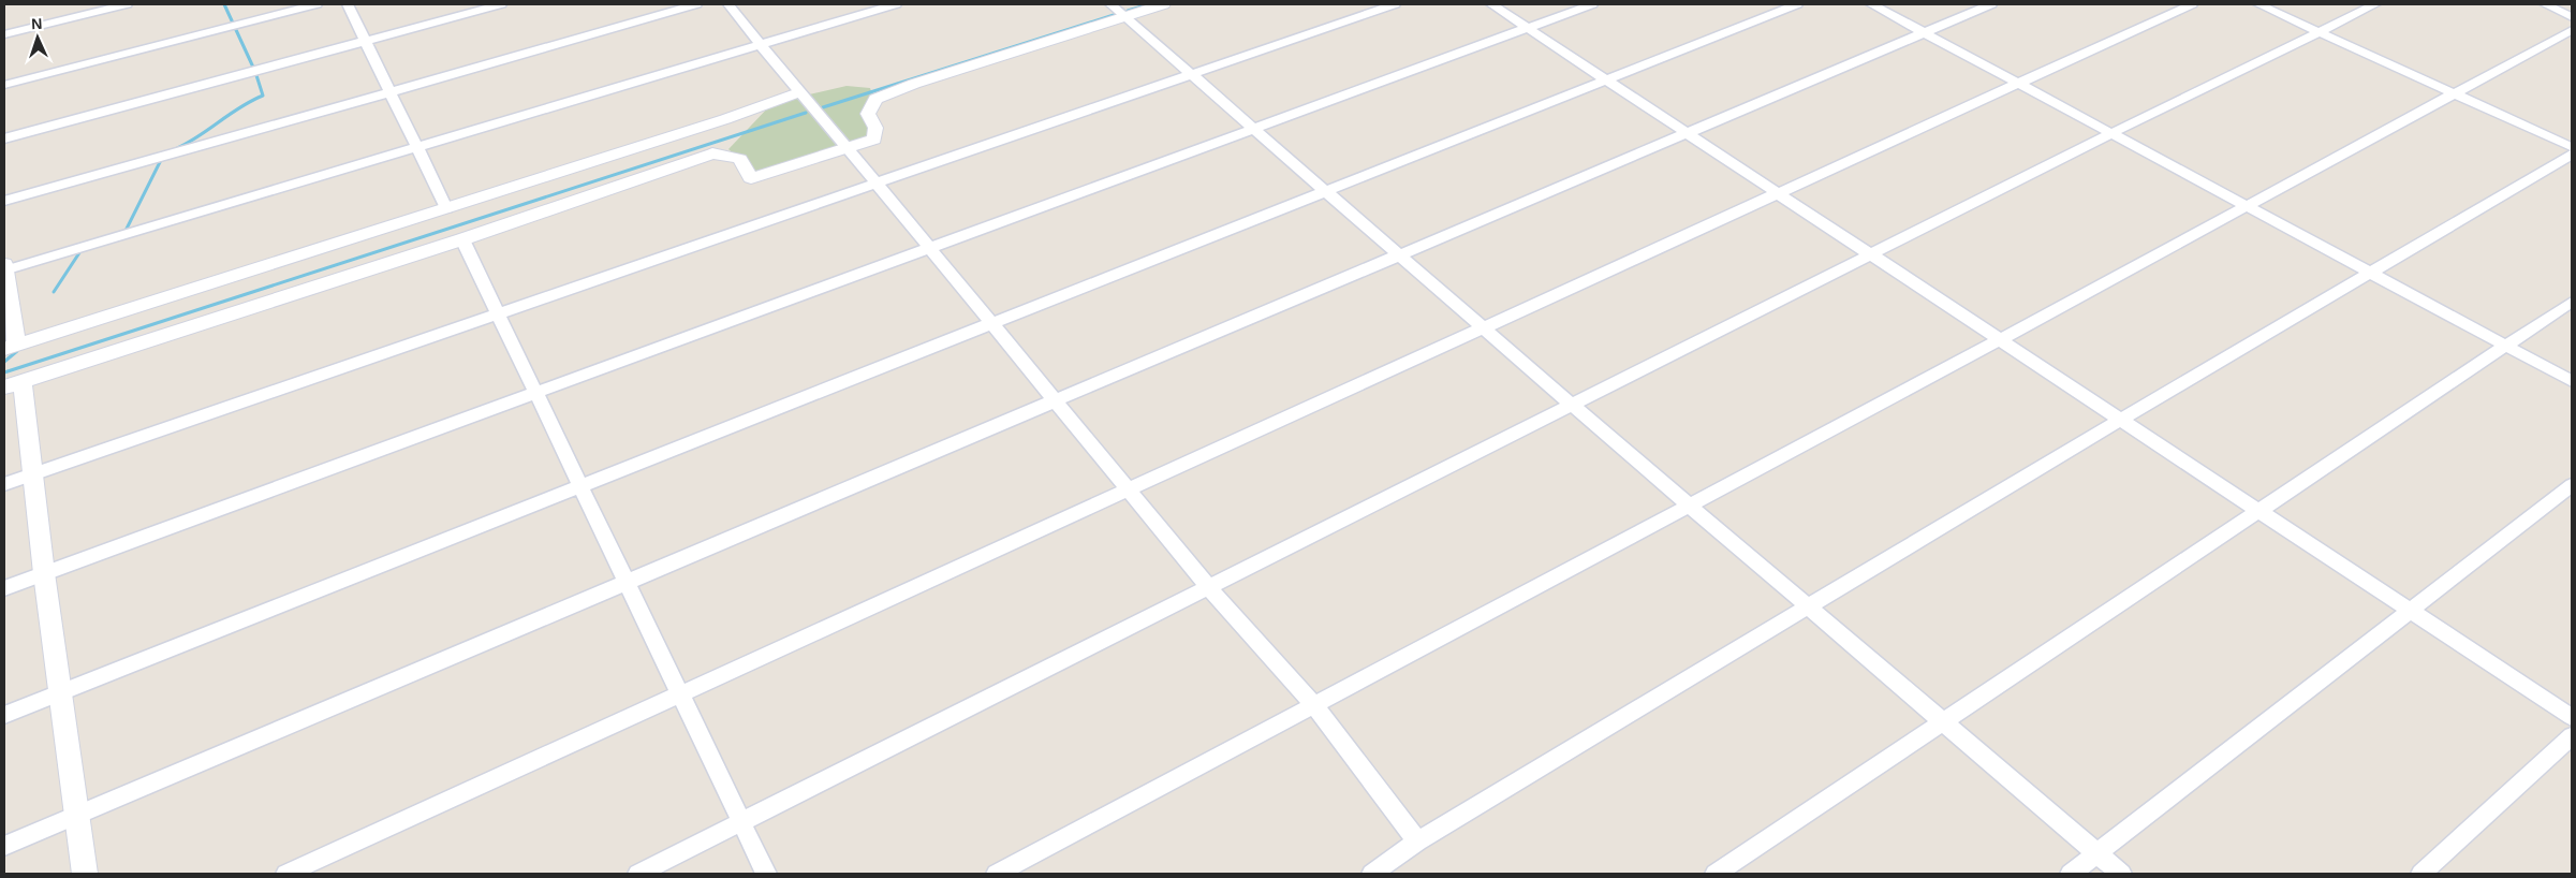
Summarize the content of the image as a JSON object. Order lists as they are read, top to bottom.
{
  "north": "top"
}
